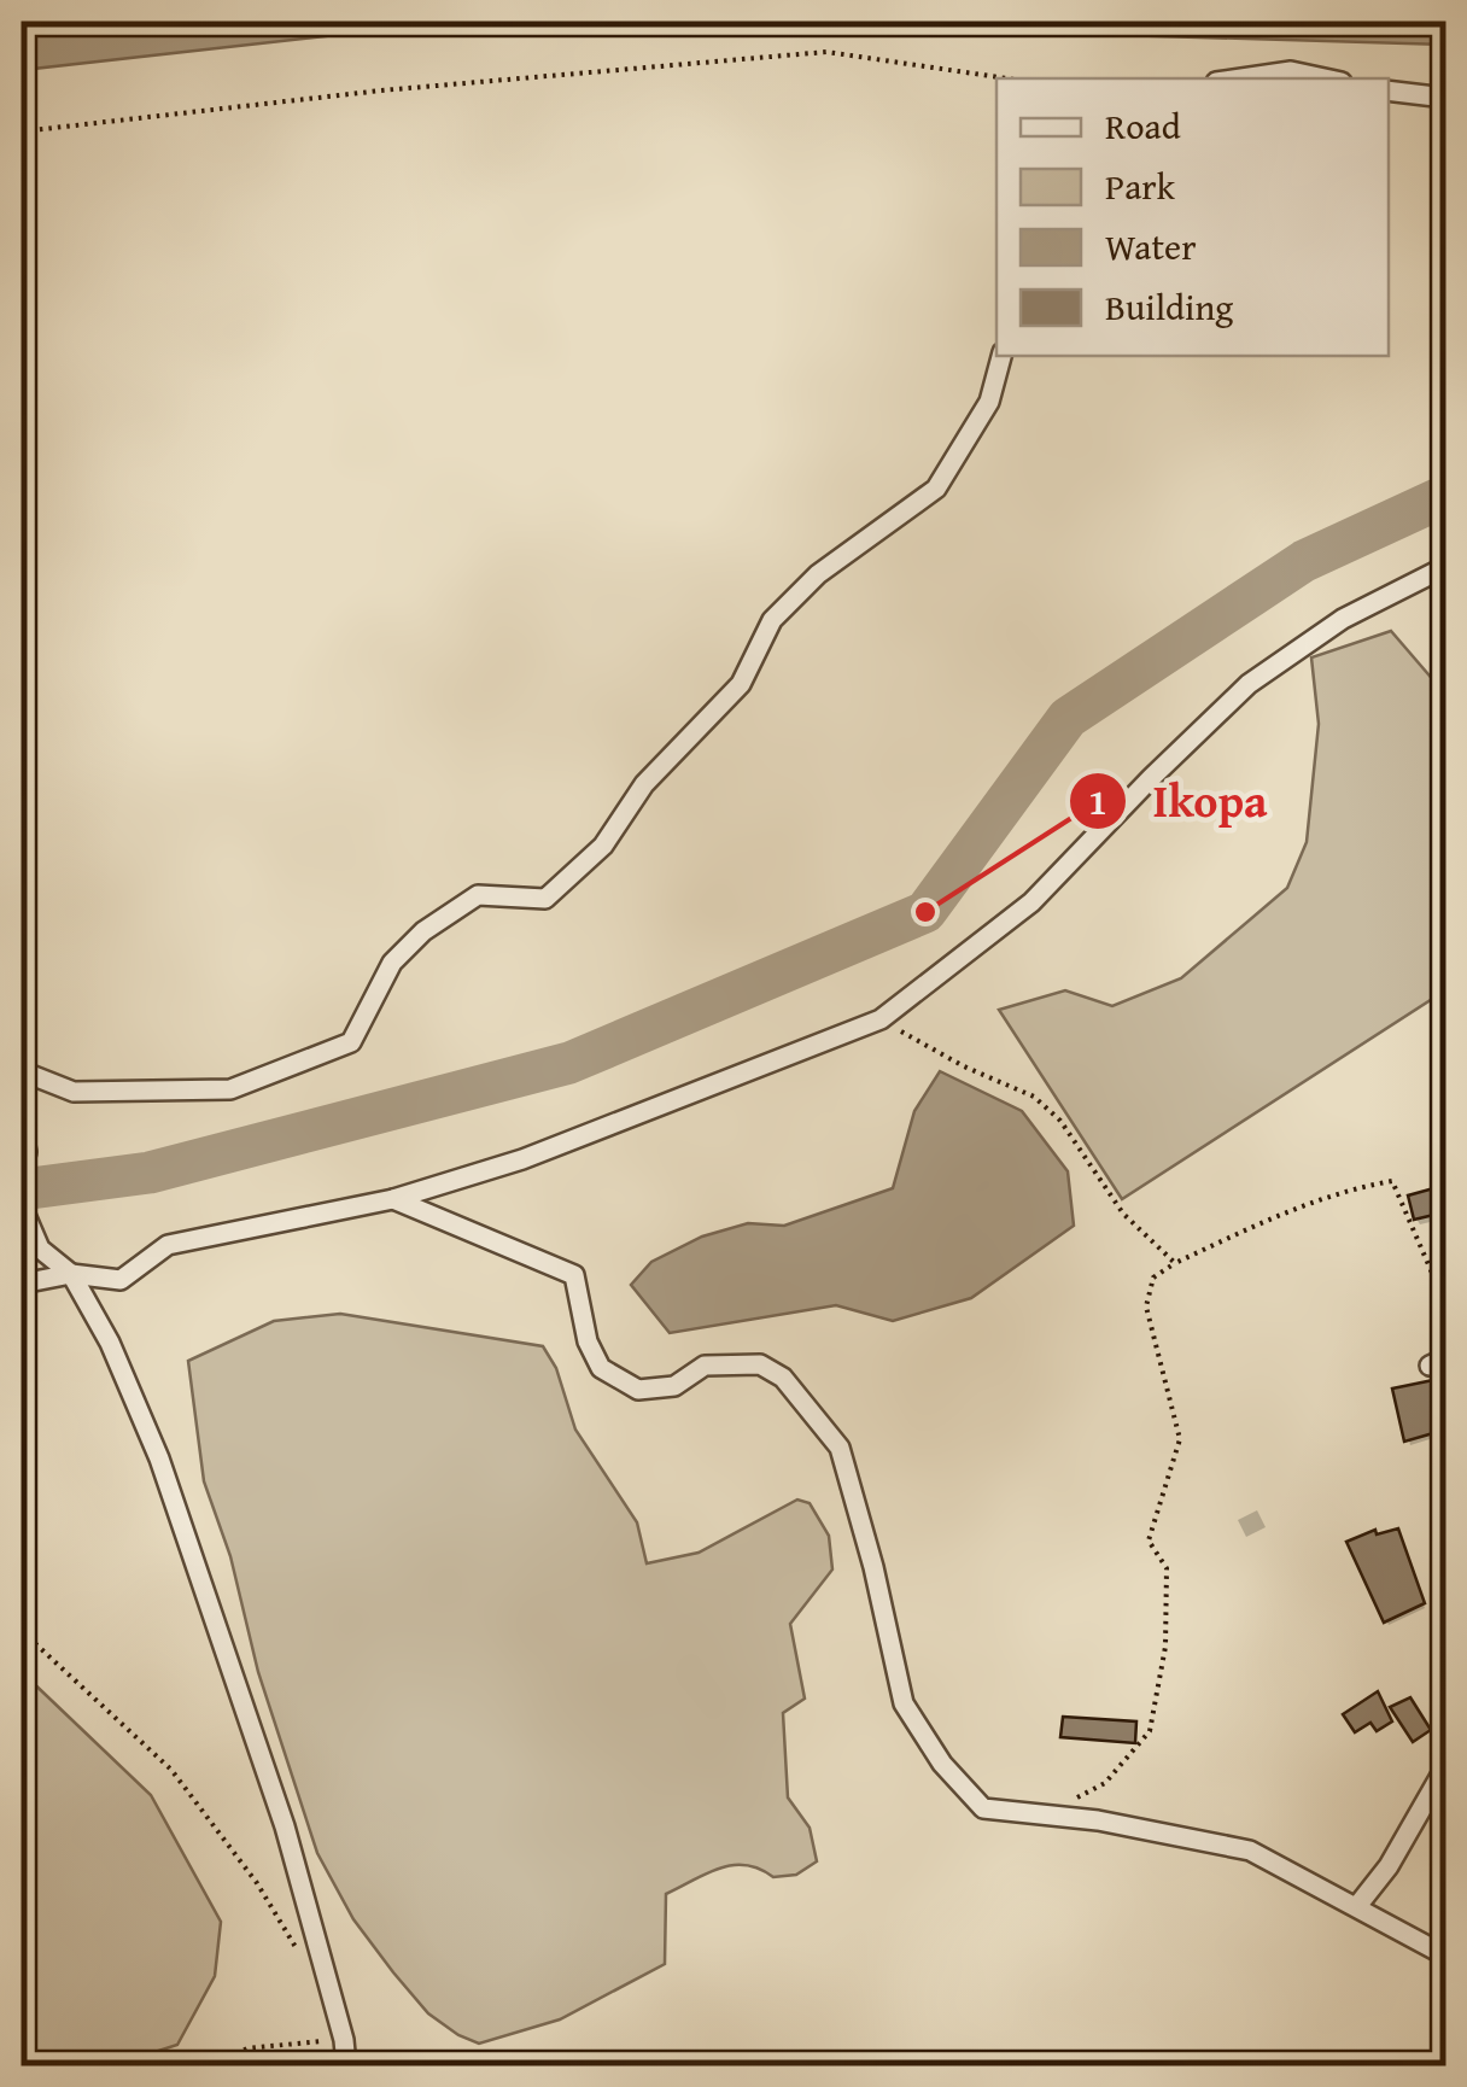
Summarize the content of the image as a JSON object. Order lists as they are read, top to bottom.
{
  "places": ["Ikopa"],
  "legend": [
    "Road",
    "Park",
    "Water",
    "Building"
  ]
}
